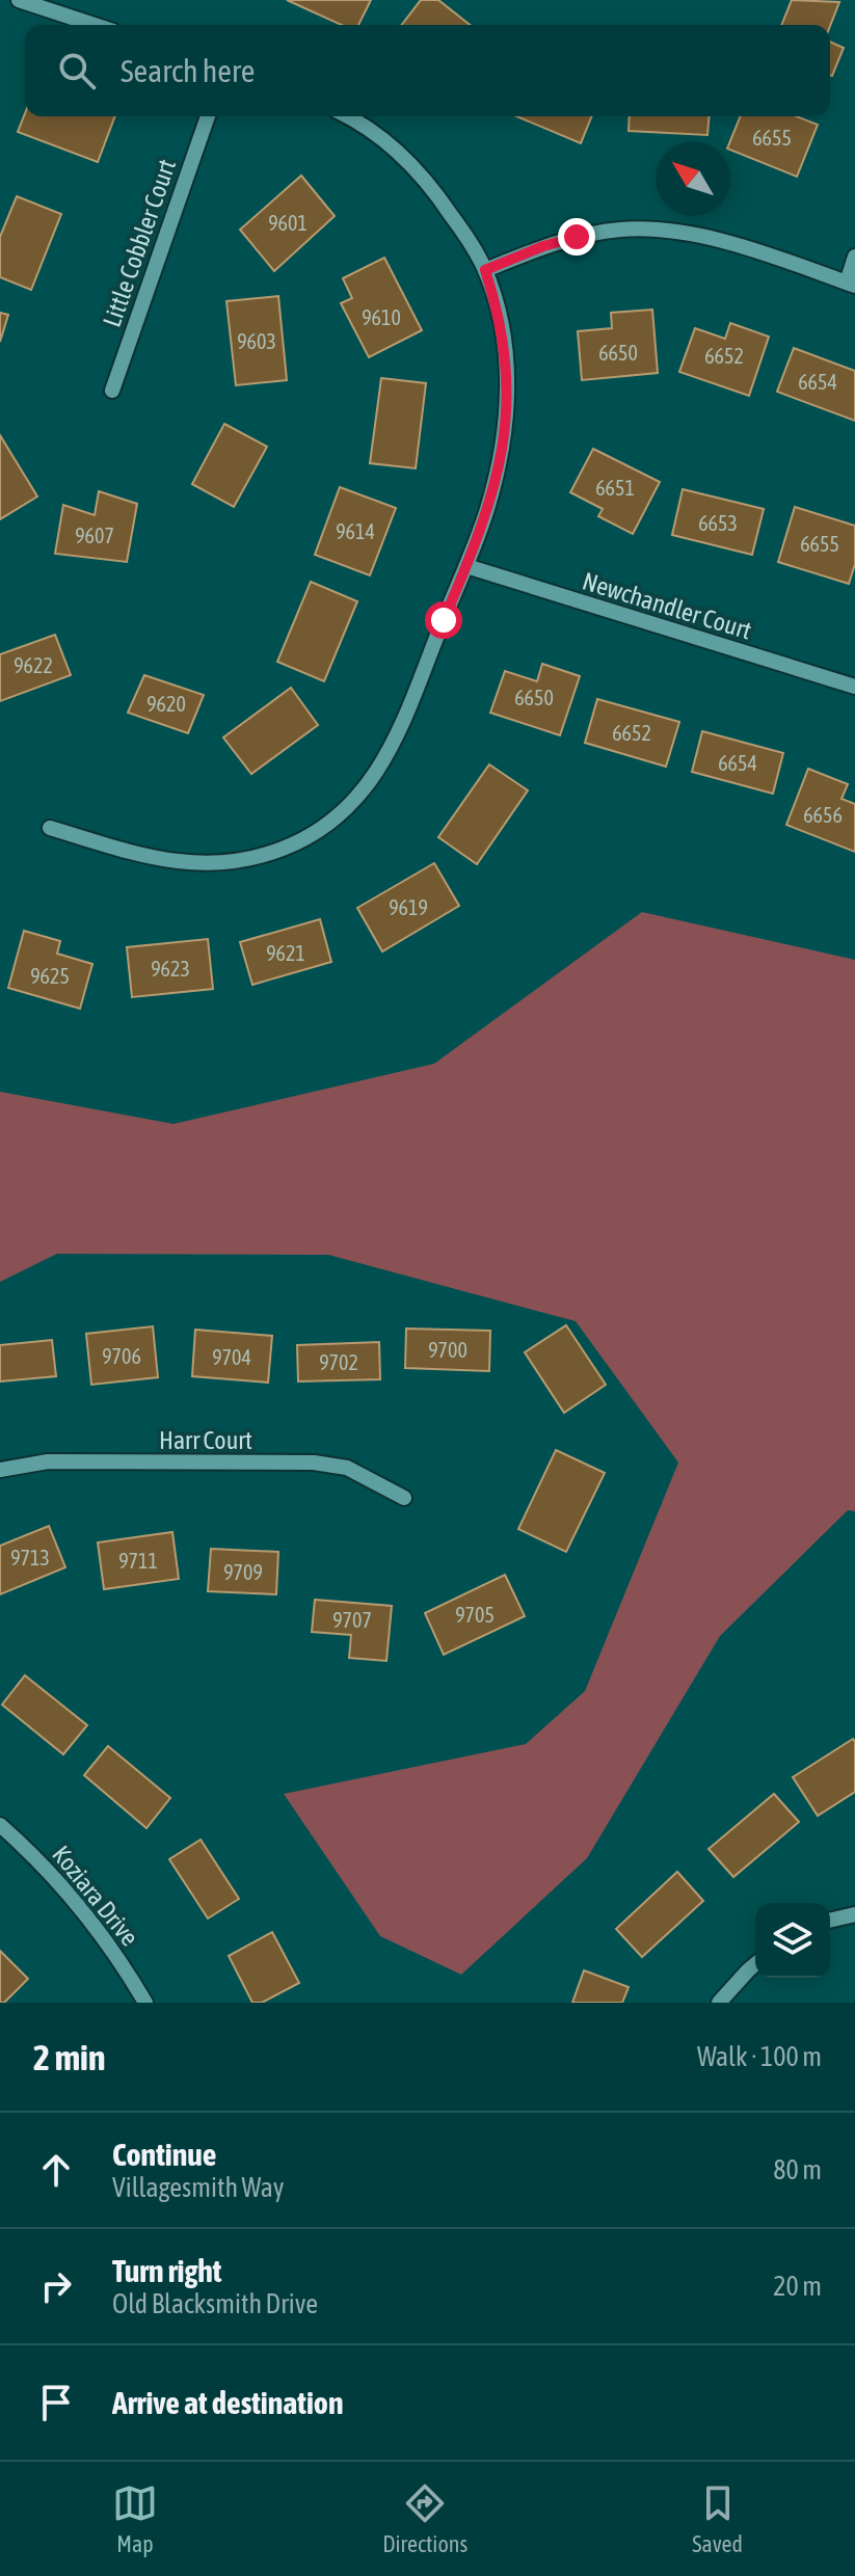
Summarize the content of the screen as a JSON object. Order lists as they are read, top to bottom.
{
  "streets": {
    "street": [
      "Little Cobbler Court",
      "Newchandler Court",
      "Harr Court",
      "Koziara Drive"
    ]
  },
  "house_numbers": [
    "6655",
    "9601",
    "9610",
    "9603",
    "6650",
    "6652",
    "6654",
    "6651",
    "6653",
    "9614",
    "9607",
    "6655",
    "9622",
    "6650",
    "9620",
    "6652",
    "6654",
    "6656",
    "9619",
    "9621",
    "9623",
    "9625",
    "9700",
    "9706",
    "9704",
    "9702",
    "9713",
    "9711",
    "9709",
    "9705",
    "9707"
  ],
  "north": "top left",
  "page": {
    "search": "Search here",
    "heading": ["2 min", "Walk · 100 m"],
    "list": [
      ["Continue", "Villagesmith Way", "80 m"],
      ["Turn right", "Old Blacksmith Drive", "20 m"],
      "Arrive at destination"
    ],
    "nav": ["Map", "Directions", "Saved"]
  }
}
